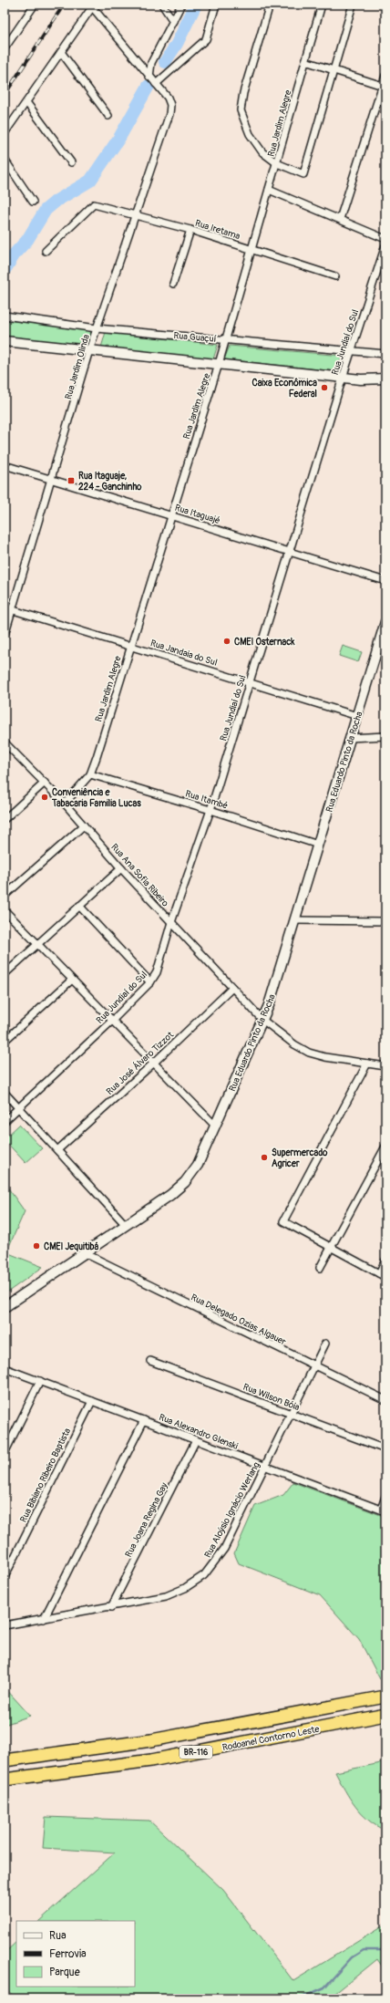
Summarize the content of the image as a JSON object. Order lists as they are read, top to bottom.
{
  "streets": {
    "highway": ["Rodoanel Contorno Leste", "BR-116"],
    "main road": ["Rua Eduardo Pinto da Rocha"],
    "street": [
      "Rua Jardim Alegre",
      "Rua Iretama",
      "Rua Guaçuí",
      "Rua Jundiaí do Sul",
      "Rua Jardim Olinda",
      "Rua Itaguajé",
      "Rua Jandaia do Sul",
      "Rua Itambé",
      "Rua Ana Sofia Ribeiro",
      "Rua José Álvaro Tizzot",
      "Rua Delegado Ozias Algauer",
      "Rua Wilson Bóia",
      "Rua Alexandro Glenski",
      "Rua Bibiano Ribeiro Baptista",
      "Rua Aloýsio Ignácio Werlang",
      "Rua Joana Regina Gay"
    ]
  },
  "crossings": [
    ["Rua Jardim Alegre", "Rua Iretama"],
    ["Rua Jardim Alegre", "Rua Guaçuí"],
    ["Rua Jardim Alegre", "Rua Itaguajé"],
    ["Rua Jardim Alegre", "Rua Jandaia do Sul"],
    ["Rua Jardim Alegre", "Rua Itambé"],
    ["Rua Jardim Alegre", "Rua Ana Sofia Ribeiro"],
    ["Rua Iretama", "Rua Jardim Olinda"],
    ["Rua Guaçuí", "Rua Jundiaí do Sul"],
    ["Rua Guaçuí", "Rua Jardim Olinda"],
    ["Rua Jundiaí do Sul", "Rua Itaguajé"],
    ["Rua Jundiaí do Sul", "Rua Jandaia do Sul"],
    ["Rua Jundiaí do Sul", "Rua Itambé"],
    ["Rua Jundiaí do Sul", "Rua Ana Sofia Ribeiro"],
    ["Rua Jardim Olinda", "Rua Itaguajé"],
    ["Rua Jardim Olinda", "Rua Jandaia do Sul"],
    ["Rua Jandaia do Sul", "Rua Eduardo Pinto da Rocha"],
    ["Rua Eduardo Pinto da Rocha", "Rua Itambé"],
    ["Rua Eduardo Pinto da Rocha", "Rua Ana Sofia Ribeiro"],
    ["Rua Eduardo Pinto da Rocha", "Rua Delegado Ozias Algauer"],
    ["Rua Ana Sofia Ribeiro", "Rua José Álvaro Tizzot"],
    ["Rua Delegado Ozias Algauer", "Rua Aloýsio Ignácio Werlang"],
    ["Rua Wilson Bóia", "Rua Aloýsio Ignácio Werlang"],
    ["Rua Alexandro Glenski", "Rua Bibiano Ribeiro Baptista"],
    ["Rua Alexandro Glenski", "Rua Aloýsio Ignácio Werlang"],
    ["Rua Alexandro Glenski", "Rua Joana Regina Gay"],
    ["Rua Aloýsio Ignácio Werlang", "Rua Joana Regina Gay"]
  ],
  "places": {
    "other": [
      "Caixa Econômica Federal",
      "CMEI Osternack",
      "Conveniência e Tabacaria Familia Lucas",
      "Supermercado Agricer",
      "CMEI Jequitibá"
    ],
    "transit": ["Rua Itaguaje, 224 - Ganchinho"]
  },
  "legend": ["Rua", "Ferrovia", "Parque"]
}
